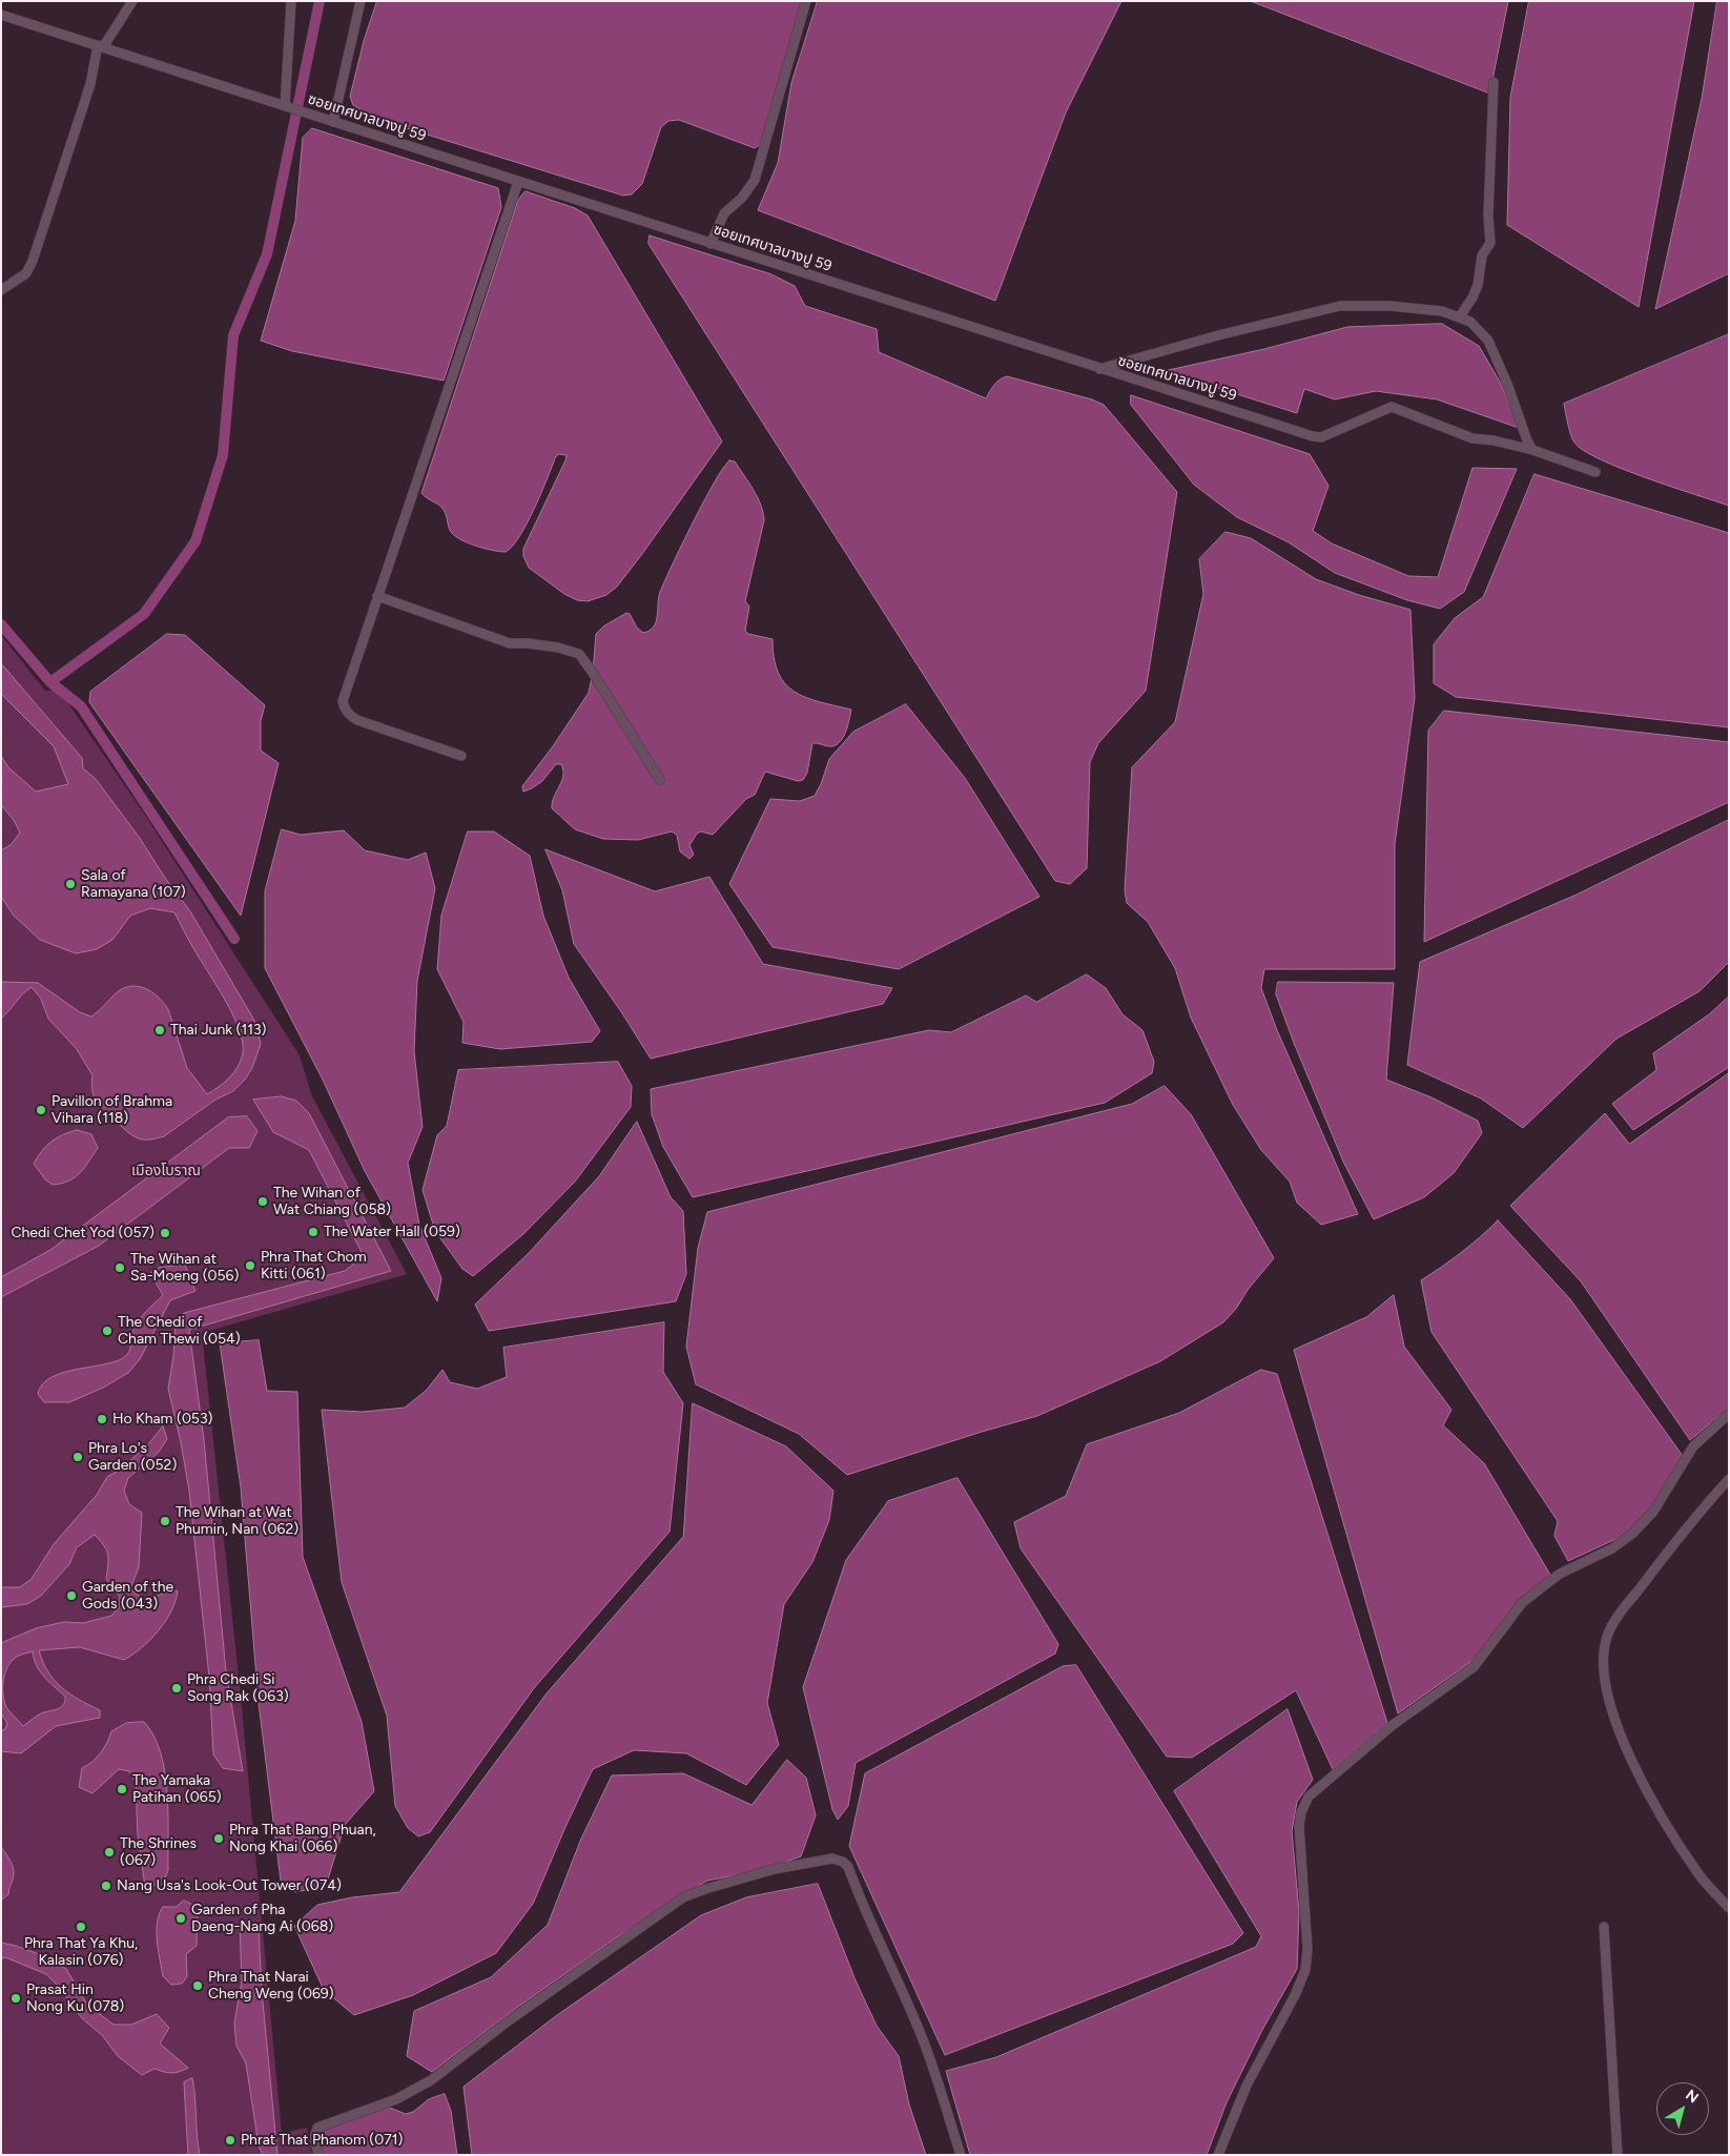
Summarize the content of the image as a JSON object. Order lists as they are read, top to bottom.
{
  "streets": {
    "street": ["ซอยเทศบาลบางปู 59"]
  },
  "parks": ["เมืองโบราณ"],
  "places": [
    "Sala of Ramayana (107)",
    "Thai Junk (113)",
    "Pavillon of Brahma Vihara (118)",
    "The Wihan of Wat Chiang (058)",
    "The Water Hall (059)",
    "Chedi Chet Yod (057)",
    "Phra That Chom Kitti (061)",
    "The Wihan at Sa-Moeng (056)",
    "The Chedi of Cham Thewi (054)",
    "Ho Kham (053)",
    "Phra Lo's Garden (052)",
    "The Wihan at Wat Phumin, Nan (062)",
    "Garden of the Gods (043)",
    "Phra Chedi Si Song Rak (063)",
    "The Yamaka Patihan (065)",
    "Phra That Bang Phuan, Nong Khai (066)",
    "The Shrines (067)",
    "Nang Usa's Look-Out Tower (074)",
    "Garden of Pha Daeng-Nang Ai (068)",
    "Phra That Ya Khu, Kalasin (076)",
    "Phra That Narai Cheng Weng (069)",
    "Prasat Hin Nong Ku (078)",
    "Phrat That Phanom (071)"
  ],
  "north": "top right"
}
